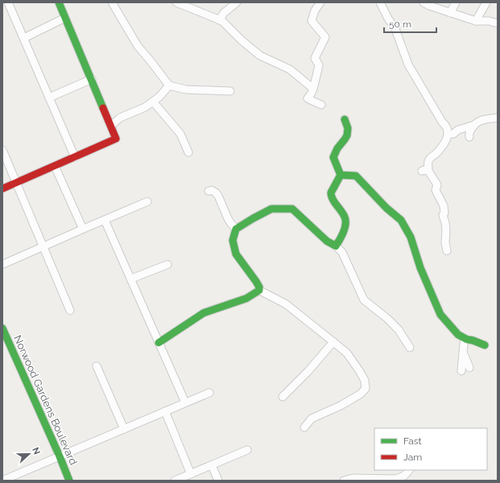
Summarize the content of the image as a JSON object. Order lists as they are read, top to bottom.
{
  "streets": {
    "street": ["Norwood Gardens Boulevard"]
  },
  "legend": ["Fast", "Jam"],
  "scale_bar": "50 m",
  "north": "right"
}
